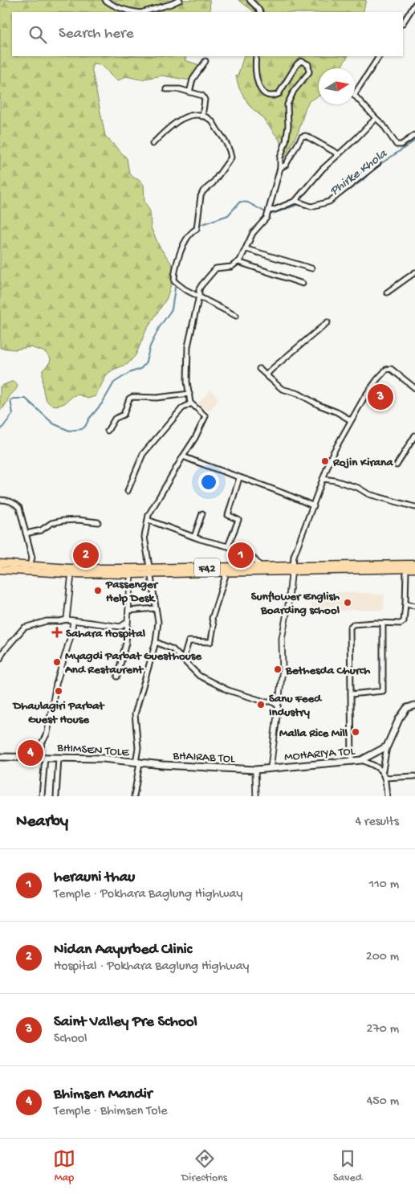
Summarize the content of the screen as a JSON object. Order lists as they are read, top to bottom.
{
  "streets": {
    "highway": ["F42"],
    "main road": ["BHIMSEN TOLE", "MOHARIYA TOL", "BHAIRAB TOL"]
  },
  "crossings": [
    ["BHIMSEN TOLE", "BHAIRAB TOL"],
    ["MOHARIYA TOL", "BHAIRAB TOL"]
  ],
  "water": ["Phirke Khola"],
  "places": {
    "other": [
      "Rojin Kirana",
      "Passenger Help Desk",
      "Sunflower English Boarding school",
      "Myagdi Parbat Guesthouse And Restaurent",
      "Bethesda Church",
      "Dhaulagiri Parbat Guest House",
      "Sanu Feed Industry",
      "Malla Rice Mill"
    ],
    "health": ["Sahara Hospital"]
  },
  "north": "right",
  "page": {
    "search": "Search here",
    "pins": [
      "3",
      "1",
      "2",
      "4"
    ],
    "heading": ["Nearby", "4 results"],
    "list": [
      {
        "mark": "1",
        "name": "herauni thau",
        "note": "Temple · Pokhara Baglung Highway",
        "value": "110 m"
      },
      {
        "mark": "2",
        "name": "Nidan Aayurbed Clinic",
        "note": "Hospital · Pokhara Baglung Highway",
        "value": "200 m"
      },
      {
        "mark": "3",
        "name": "Saint Valley Pre School",
        "note": "School",
        "value": "270 m"
      },
      {
        "mark": "4",
        "name": "Bhimsen Mandir",
        "note": "Temple · Bhimsen Tole",
        "value": "450 m"
      }
    ],
    "nav": ["Map", "Directions", "Saved"]
  }
}
